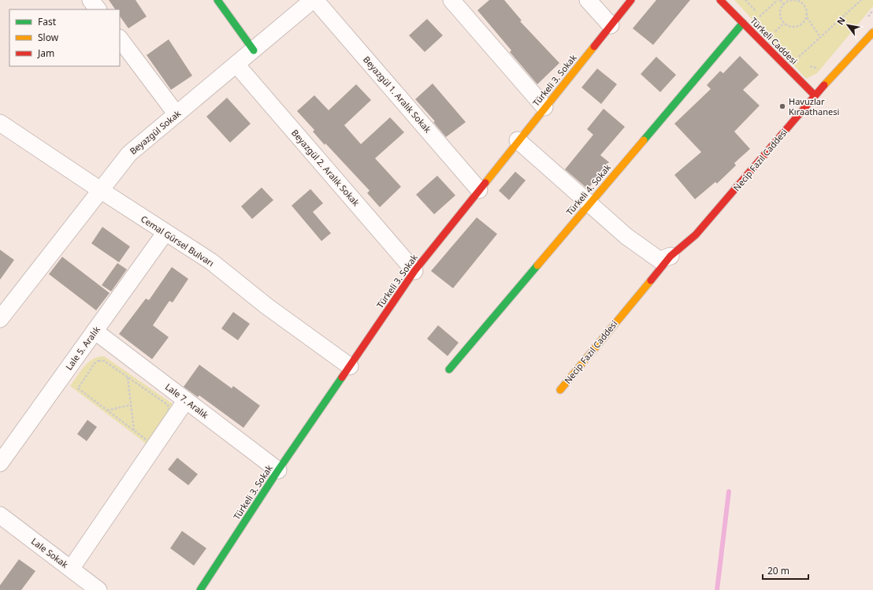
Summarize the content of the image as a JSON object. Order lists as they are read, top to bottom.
{
  "streets": {
    "street": [
      "Türkeli Caddesi",
      "Türkeli 3. Sokak",
      "Beyazgül 1. Aralık Sokak",
      "Beyazgül Sokak",
      "Necip Fazıl Caddesi",
      "Beyazgül 2. Aralık Sokak",
      "Türkeli 4. Sokak",
      "Cemal Gürsel Bulvarı",
      "Lale 5. Aralık",
      "Lale 7. Aralık",
      "Lale Sokak"
    ]
  },
  "crossings": [
    ["Türkeli Caddesi", "Necip Fazıl Caddesi"],
    ["Türkeli Caddesi", "Türkeli 4. Sokak"],
    ["Türkeli 3. Sokak", "Beyazgül 1. Aralık Sokak"],
    ["Türkeli 3. Sokak", "Beyazgül 2. Aralık Sokak"],
    ["Türkeli 3. Sokak", "Cemal Gürsel Bulvarı"],
    ["Türkeli 3. Sokak", "Lale 7. Aralık"],
    ["Beyazgül 1. Aralık Sokak", "Beyazgül Sokak"],
    ["Beyazgül Sokak", "Beyazgül 2. Aralık Sokak"],
    ["Beyazgül Sokak", "Cemal Gürsel Bulvarı"],
    ["Cemal Gürsel Bulvarı", "Lale 5. Aralık"],
    ["Lale 5. Aralık", "Lale 7. Aralık"]
  ],
  "places": ["Havuzlar Kıraathanesi"],
  "legend": ["Fast", "Slow", "Jam"],
  "scale_bar": "20 m",
  "north": "top left"
}
